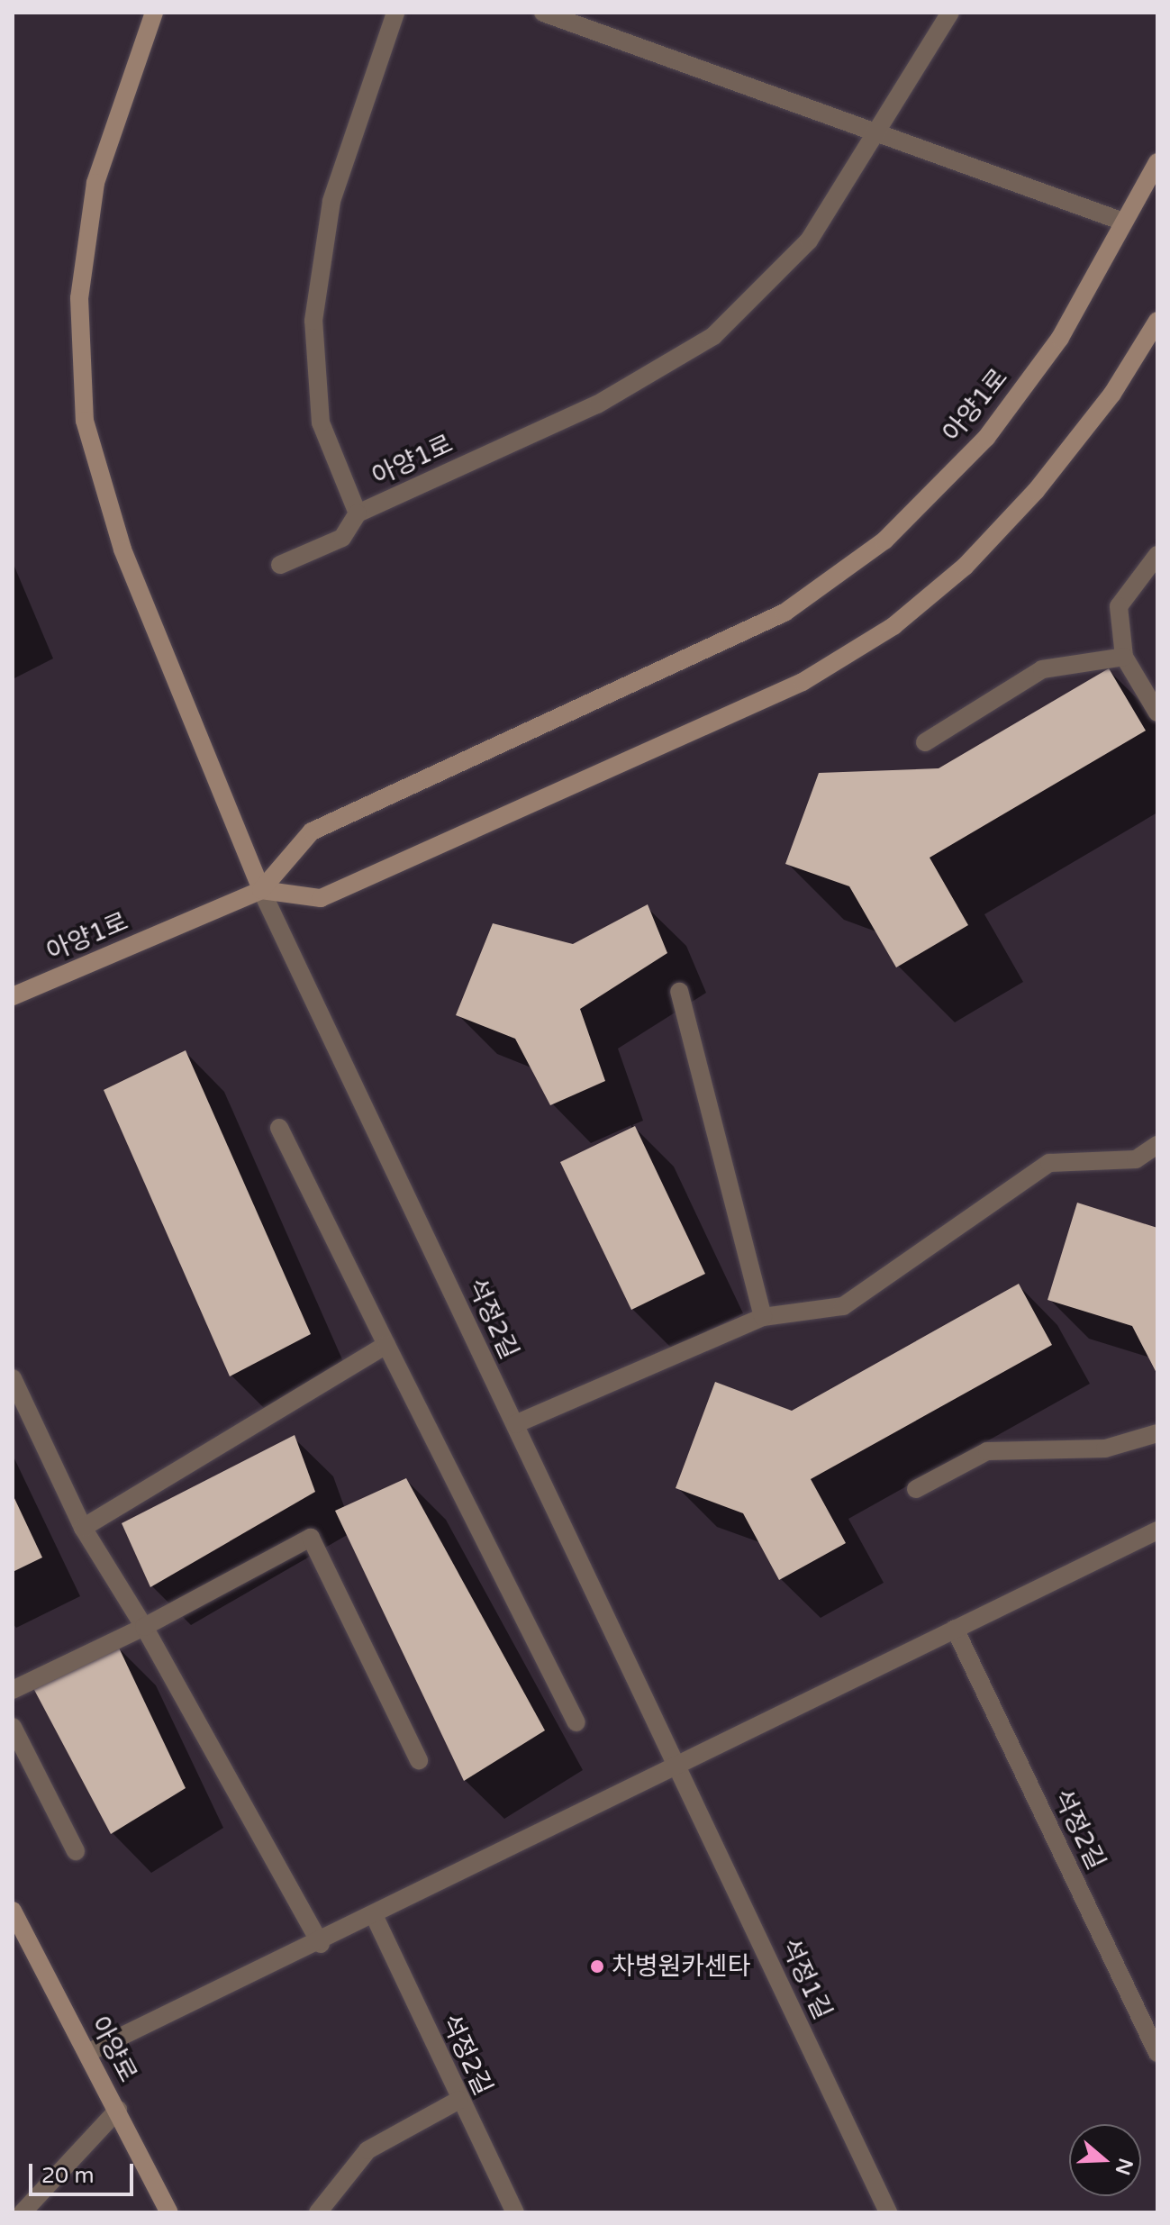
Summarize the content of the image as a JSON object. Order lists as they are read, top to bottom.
{
  "streets": {
    "street": [
      "아양1로",
      "석정2길",
      "석정1길",
      "아양로"
    ]
  },
  "crossings": [
    ["아양1로", "석정2길"],
    ["석정2길", "석정1길"]
  ],
  "places": ["차병원카센타"],
  "scale_bar": "20 m",
  "north": "right"
}
